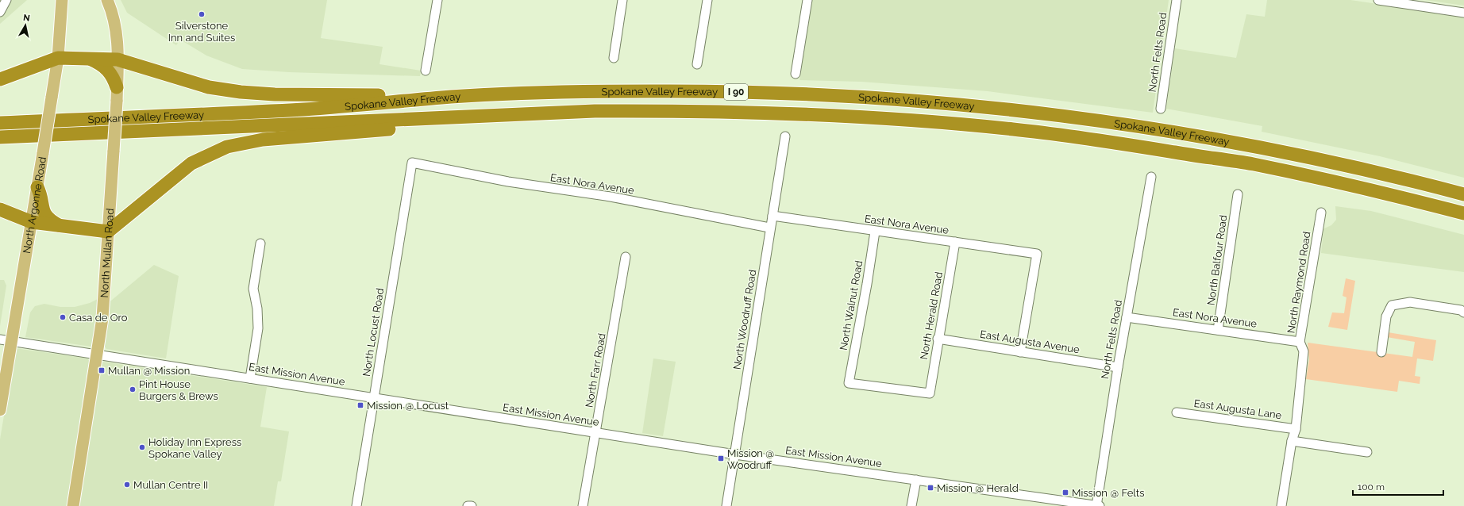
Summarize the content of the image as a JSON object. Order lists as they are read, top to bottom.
{
  "streets": {
    "highway": ["Spokane Valley Freeway", "I 90"],
    "main road": ["North Argonne Road", "North Mullan Road"],
    "street": [
      "North Felts Road",
      "East Nora Avenue",
      "North Balfour Road",
      "North Raymond Road",
      "North Walnut Road",
      "North Herald Road",
      "North Woodruff Road",
      "North Locust Road",
      "East Augusta Avenue",
      "North Farr Road",
      "East Mission Avenue",
      "East Augusta Lane"
    ]
  },
  "crossings": [
    ["North Felts Road", "East Nora Avenue"],
    ["North Felts Road", "East Augusta Avenue"],
    ["North Felts Road", "East Mission Avenue"],
    ["East Nora Avenue", "North Balfour Road"],
    ["East Nora Avenue", "North Raymond Road"],
    ["East Nora Avenue", "North Walnut Road"],
    ["East Nora Avenue", "North Herald Road"],
    ["East Nora Avenue", "North Woodruff Road"],
    ["East Nora Avenue", "North Locust Road"],
    ["East Nora Avenue", "East Augusta Avenue"],
    ["North Argonne Road", "East Mission Avenue"],
    ["North Mullan Road", "East Mission Avenue"],
    ["North Raymond Road", "East Augusta Lane"],
    ["North Walnut Road", "North Herald Road"],
    ["North Herald Road", "East Augusta Avenue"],
    ["North Woodruff Road", "East Mission Avenue"],
    ["North Locust Road", "East Mission Avenue"],
    ["North Farr Road", "East Mission Avenue"]
  ],
  "places": {
    "other": [
      "Silverstone Inn and Suites",
      "Casa de Oro",
      "Pint House Burgers & Brews",
      "Holiday Inn Express Spokane Valley",
      "Mullan Centre II"
    ],
    "transit": [
      "Mullan @ Mission",
      "Mission @ Locust",
      "Mission @ Woodruff",
      "Mission @ Herald",
      "Mission @ Felts"
    ]
  },
  "scale_bar": "100 m",
  "north": "top"
}
